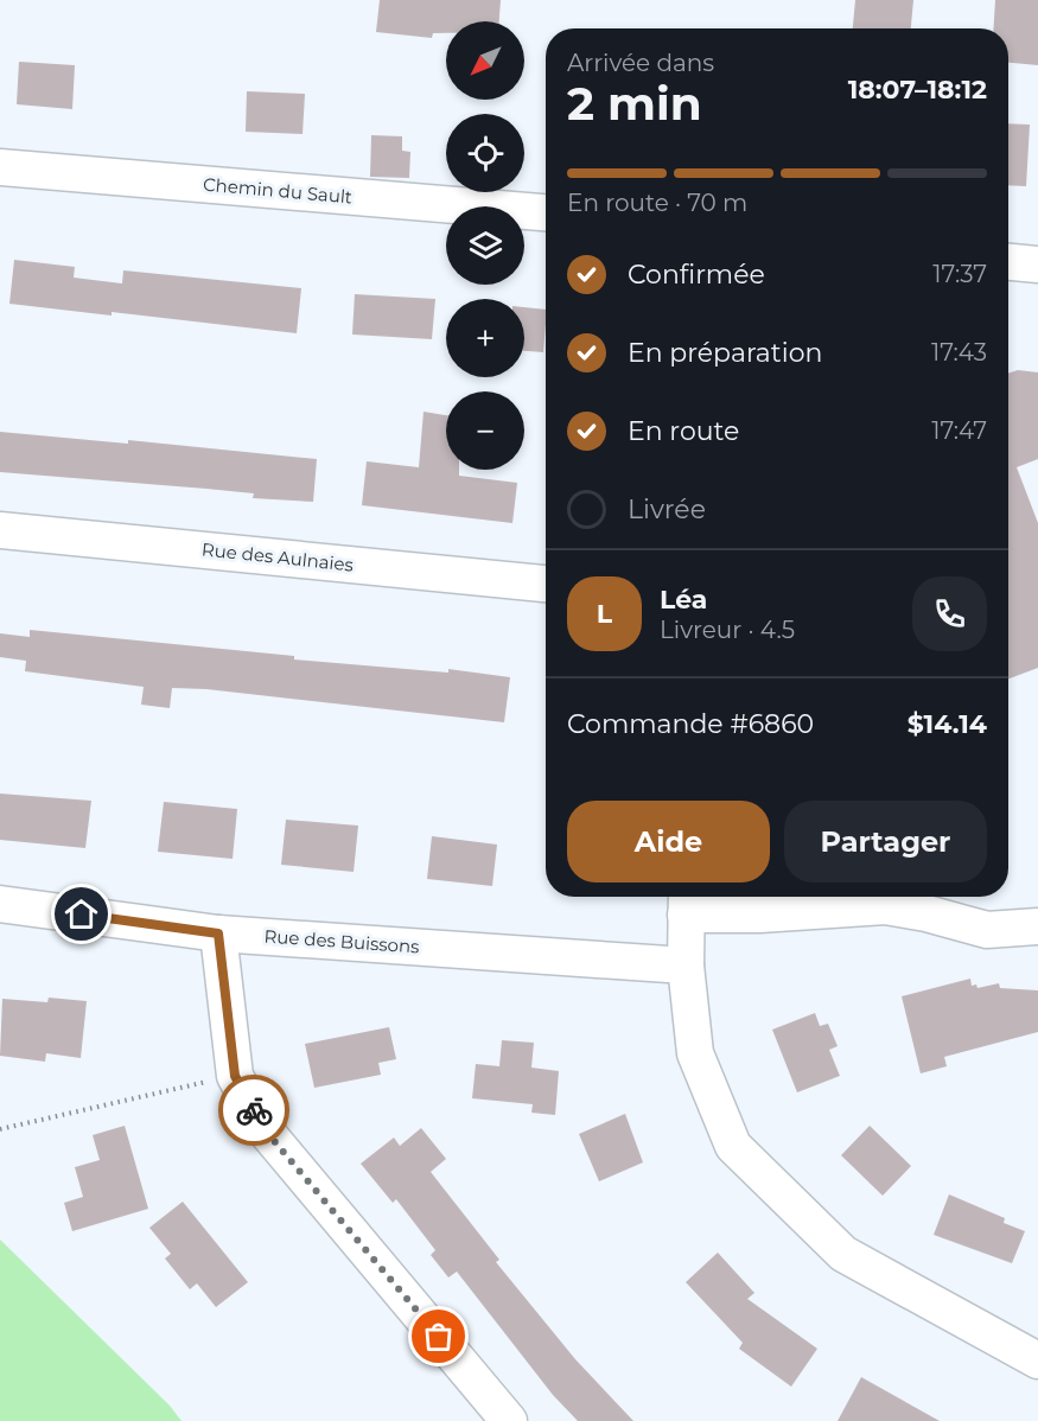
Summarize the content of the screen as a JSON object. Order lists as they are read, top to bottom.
{
  "streets": {
    "street": ["Chemin du Sault", "Rue des Aulnaies", "Rue des Buissons"]
  },
  "north": "bottom left",
  "page": {
    "map_buttons": ["+", "−"],
    "heading": ["2 min", "Arrivée dans", "18:07–18:12"],
    "panel": [
      "Léa",
      "Livreur · 4.5",
      "Commande #6860",
      "$14.14"
    ],
    "bar": "En route · 70 m",
    "list": [
      ["Confirmée", "17:37"],
      ["En préparation", "17:43"],
      ["En route", "17:47"],
      "Livrée"
    ],
    "round": "L",
    "buttons": ["Aide", "Partager"]
  }
}
